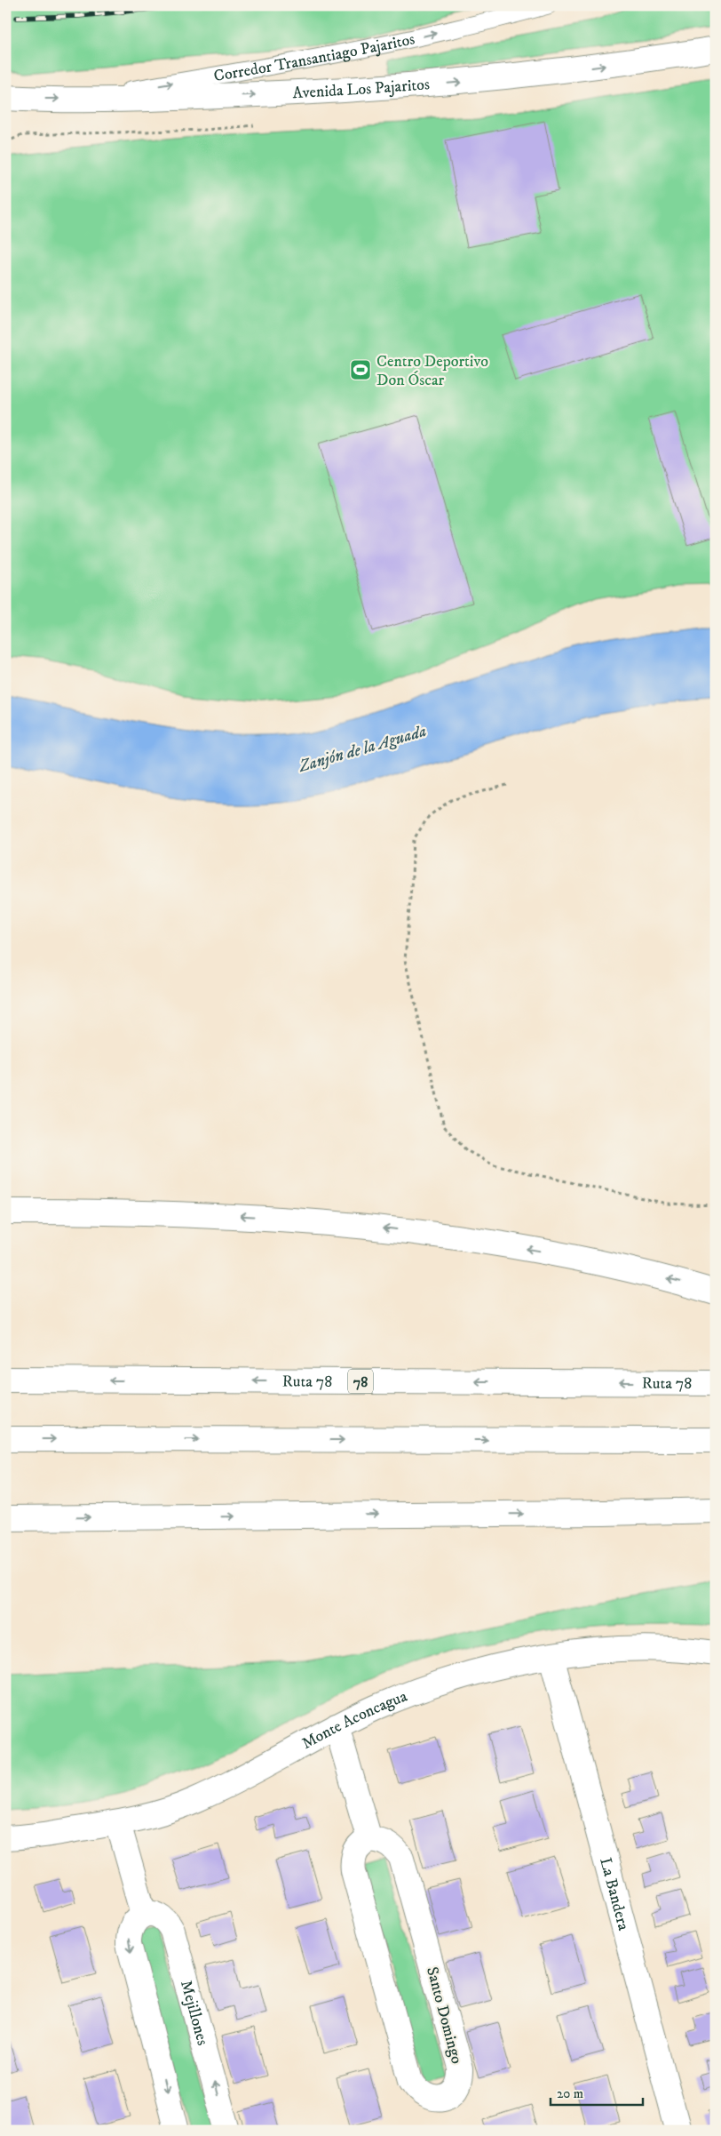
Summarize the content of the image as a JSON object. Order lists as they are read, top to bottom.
{
  "streets": {
    "main road": [
      "Avenida Los Pajaritos",
      "Ruta 78",
      "78",
      "Monte Aconcagua",
      "La Bandera",
      "Mejillones",
      "Santo Domingo"
    ],
    "lane": ["Corredor Transantiago Pajaritos"]
  },
  "crossings": [
    ["Corredor Transantiago Pajaritos", "Avenida Los Pajaritos"],
    ["Monte Aconcagua", "La Bandera"]
  ],
  "one_way": ["Corredor Transantiago Pajaritos", "Avenida Los Pajaritos"],
  "water": ["Zanjón de la Aguada"],
  "places": {
    "sports": ["Centro Deportivo Don Óscar"]
  },
  "scale_bar": "20 m"
}
